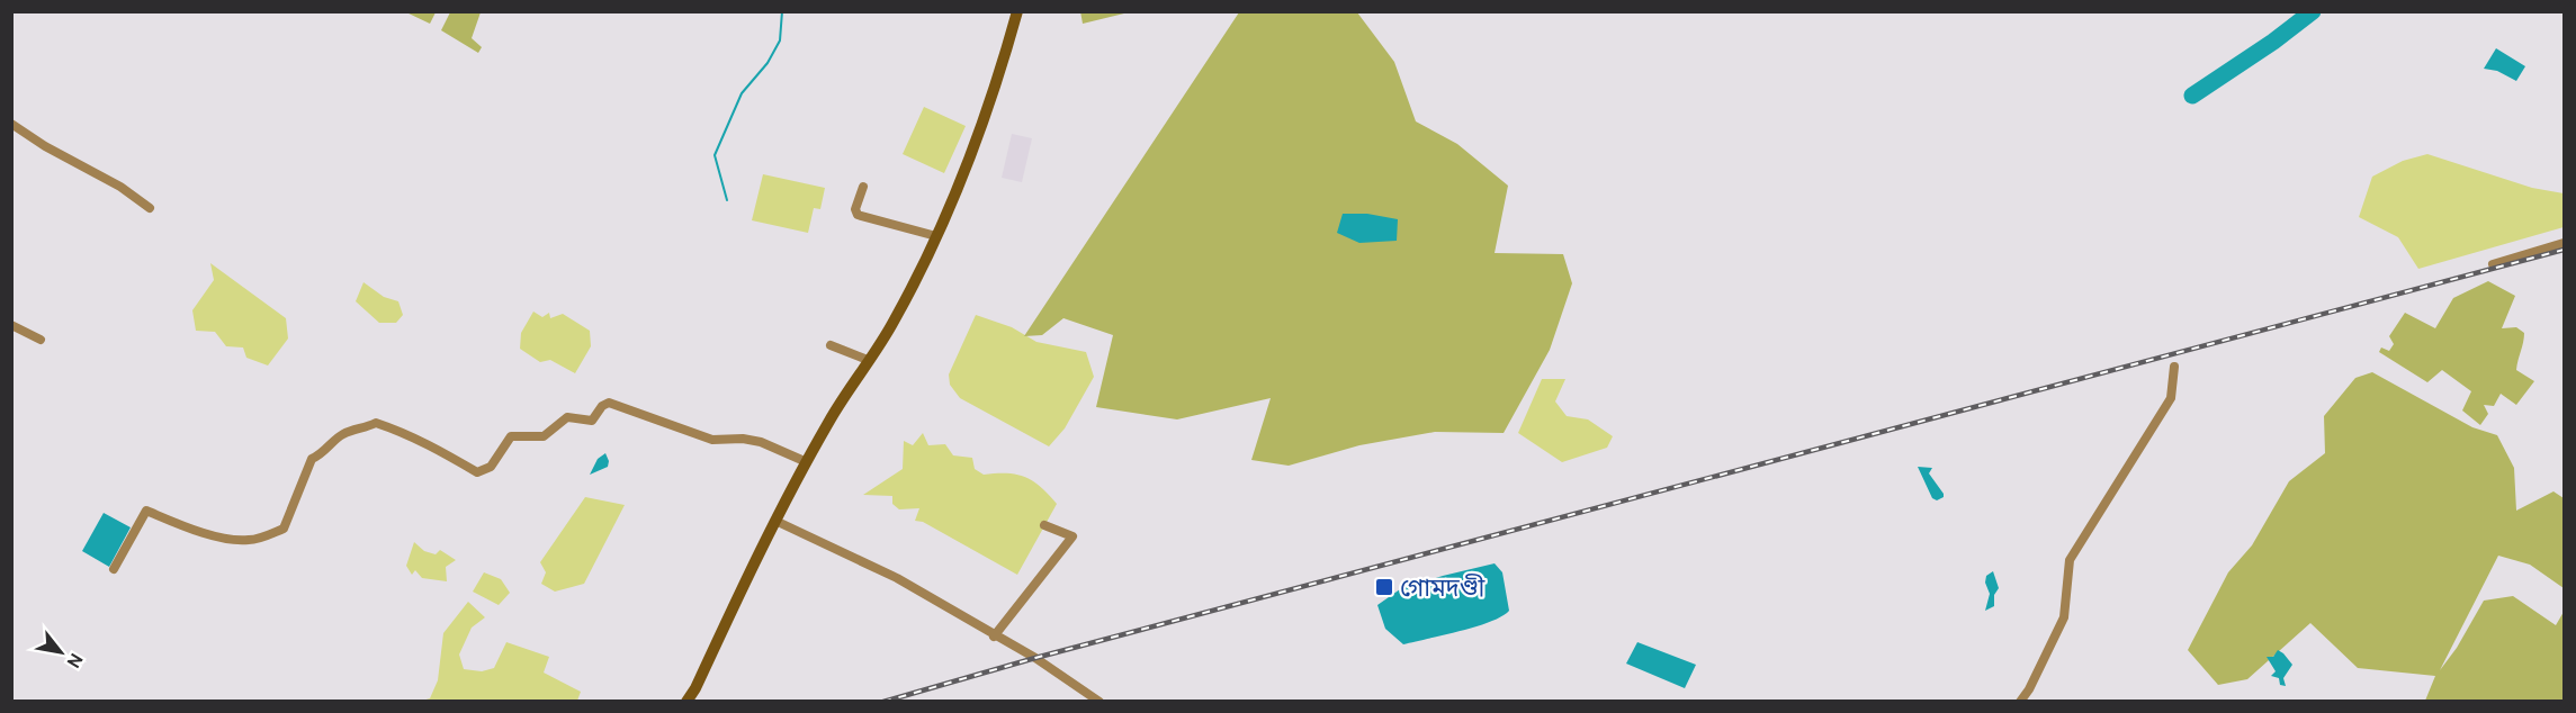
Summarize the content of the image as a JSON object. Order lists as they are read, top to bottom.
{
  "places": {
    "transit": ["গোমদণ্ডী"]
  },
  "north": "bottom right"
}
